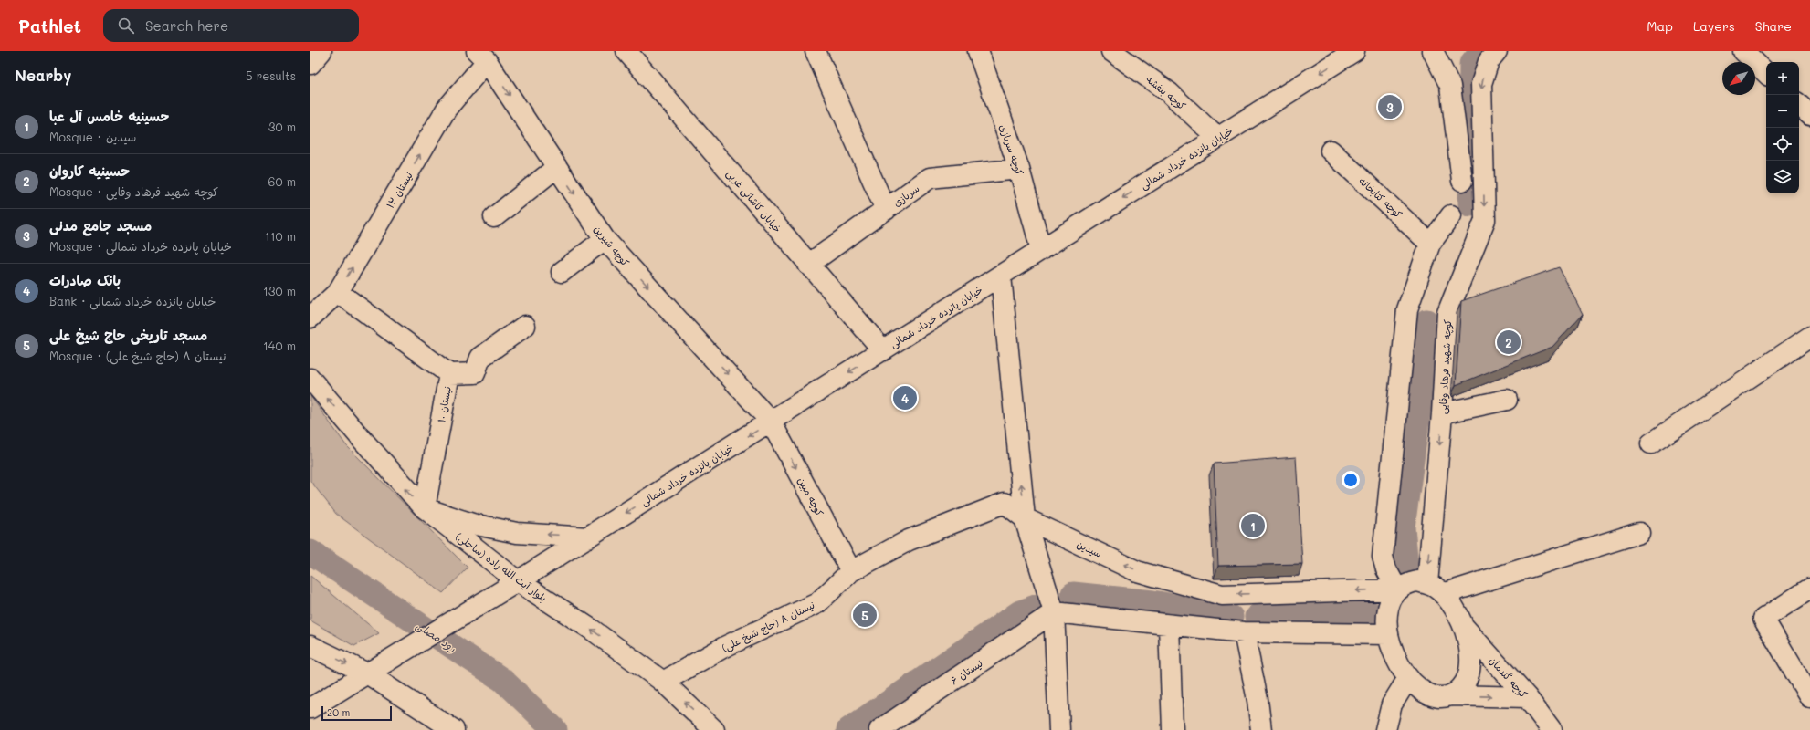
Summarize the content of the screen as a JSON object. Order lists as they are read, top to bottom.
{
  "streets": {
    "street": [
      "کوچه بنفشه",
      "کوچه سربازی",
      "خیابان پانزده خرداد شمالی",
      "نیستان ۱۲",
      "سربازی",
      "کوچه کتابخانه",
      "خیابان کاشانی غربی",
      "کوچه شیرین",
      "کوچه شهید فرهاد وفایی",
      "نیستان ۱۰",
      "کوچه مبین",
      "سیدین",
      "بلوار آیت الله زاده (ساحلی)",
      "نیستان ۸ (حاج شیخ علی)",
      "نیستان ۶",
      "کوچه گندمان"
    ]
  },
  "crossings": [
    ["کوچه بنفشه", "خیابان پانزده خرداد شمالی"],
    ["کوچه سربازی", "خیابان پانزده خرداد شمالی"],
    ["کوچه سربازی", "سربازی"],
    ["خیابان پانزده خرداد شمالی", "خیابان کاشانی غربی"],
    ["خیابان پانزده خرداد شمالی", "کوچه شیرین"],
    ["خیابان پانزده خرداد شمالی", "کوچه مبین"],
    ["خیابان پانزده خرداد شمالی", "بلوار آیت الله زاده (ساحلی)"],
    ["نیستان ۱۲", "کوچه شیرین"],
    ["سربازی", "خیابان کاشانی غربی"],
    ["کوچه شیرین", "کوچه مبین"],
    ["کوچه شهید فرهاد وفایی", "سیدین"],
    ["کوچه شهید فرهاد وفایی", "کوچه گندمان"],
    ["نیستان ۱۰", "بلوار آیت الله زاده (ساحلی)"],
    ["کوچه مبین", "نیستان ۸ (حاج شیخ علی)"],
    ["سیدین", "نیستان ۸ (حاج شیخ علی)"],
    ["سیدین", "کوچه گندمان"],
    ["بلوار آیت الله زاده (ساحلی)", "نیستان ۸ (حاج شیخ علی)"]
  ],
  "one_way": [
    "خیابان پانزده خرداد شمالی",
    "کوچه شیرین",
    "کوچه مبین",
    "بلوار آیت الله زاده (ساحلی)"
  ],
  "water": ["رود مصلی"],
  "scale_bar": "20 m",
  "north": "bottom left",
  "page": {
    "header": "Pathlet",
    "search": "Search here",
    "nav": ["Map", "Layers", "Share"],
    "heading": ["Nearby", "5 results"],
    "map_buttons": ["+", "−"],
    "pins": [
      "3",
      "2",
      "4",
      "1",
      "5"
    ],
    "list": [
      {
        "mark": "1",
        "name": "حسینیه خامس آل عبا",
        "note": "Mosque · سیدین",
        "value": "30 m"
      },
      {
        "mark": "2",
        "name": "حسینیه کاروان",
        "note": "Mosque · کوچه شهید فرهاد وفایی",
        "value": "60 m"
      },
      {
        "mark": "3",
        "name": "مسجد جامع مدنی",
        "note": "Mosque · خیابان پانزده خرداد شمالی",
        "value": "110 m"
      },
      {
        "mark": "4",
        "name": "بانک صادرات",
        "note": "Bank · خیابان پانزده خرداد شمالی",
        "value": "130 m"
      },
      {
        "mark": "5",
        "name": "مسجد تاریخی حاج شیخ علی",
        "note": "Mosque · نیستان ۸ (حاج شیخ علی)",
        "value": "140 m"
      }
    ],
    "scale": "20 m"
  }
}
